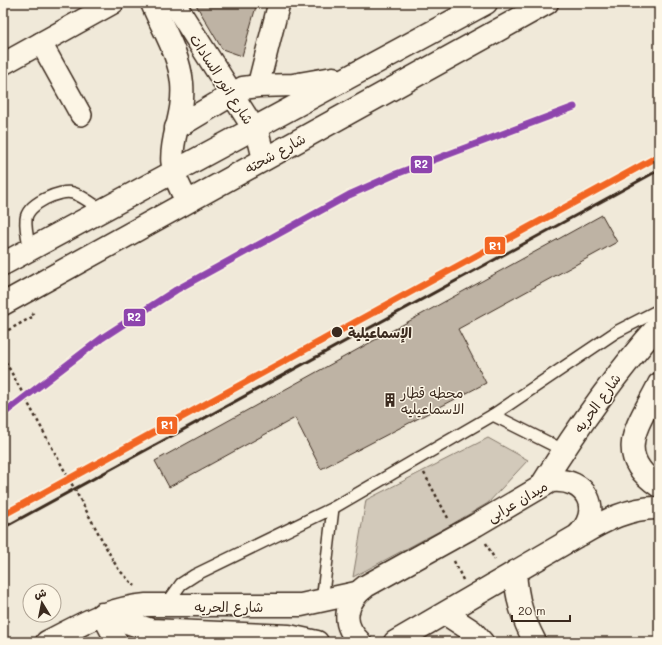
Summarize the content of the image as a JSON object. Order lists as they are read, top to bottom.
{
  "streets": {
    "main road": [
      "شارع انور السادات",
      "شارع شحته",
      "شارع الحريه",
      "ميدان عرابى"
    ]
  },
  "crossings": [
    ["شارع انور السادات", "شارع شحته"],
    ["شارع الحريه", "ميدان عرابى"]
  ],
  "places": {
    "other": ["الإسماعيلية"],
    "building": ["محطه قطار الاسماعيليه"]
  },
  "lines": ["transit line R2", "transit line R1"],
  "scale_bar": "20 m",
  "north": "top"
}
